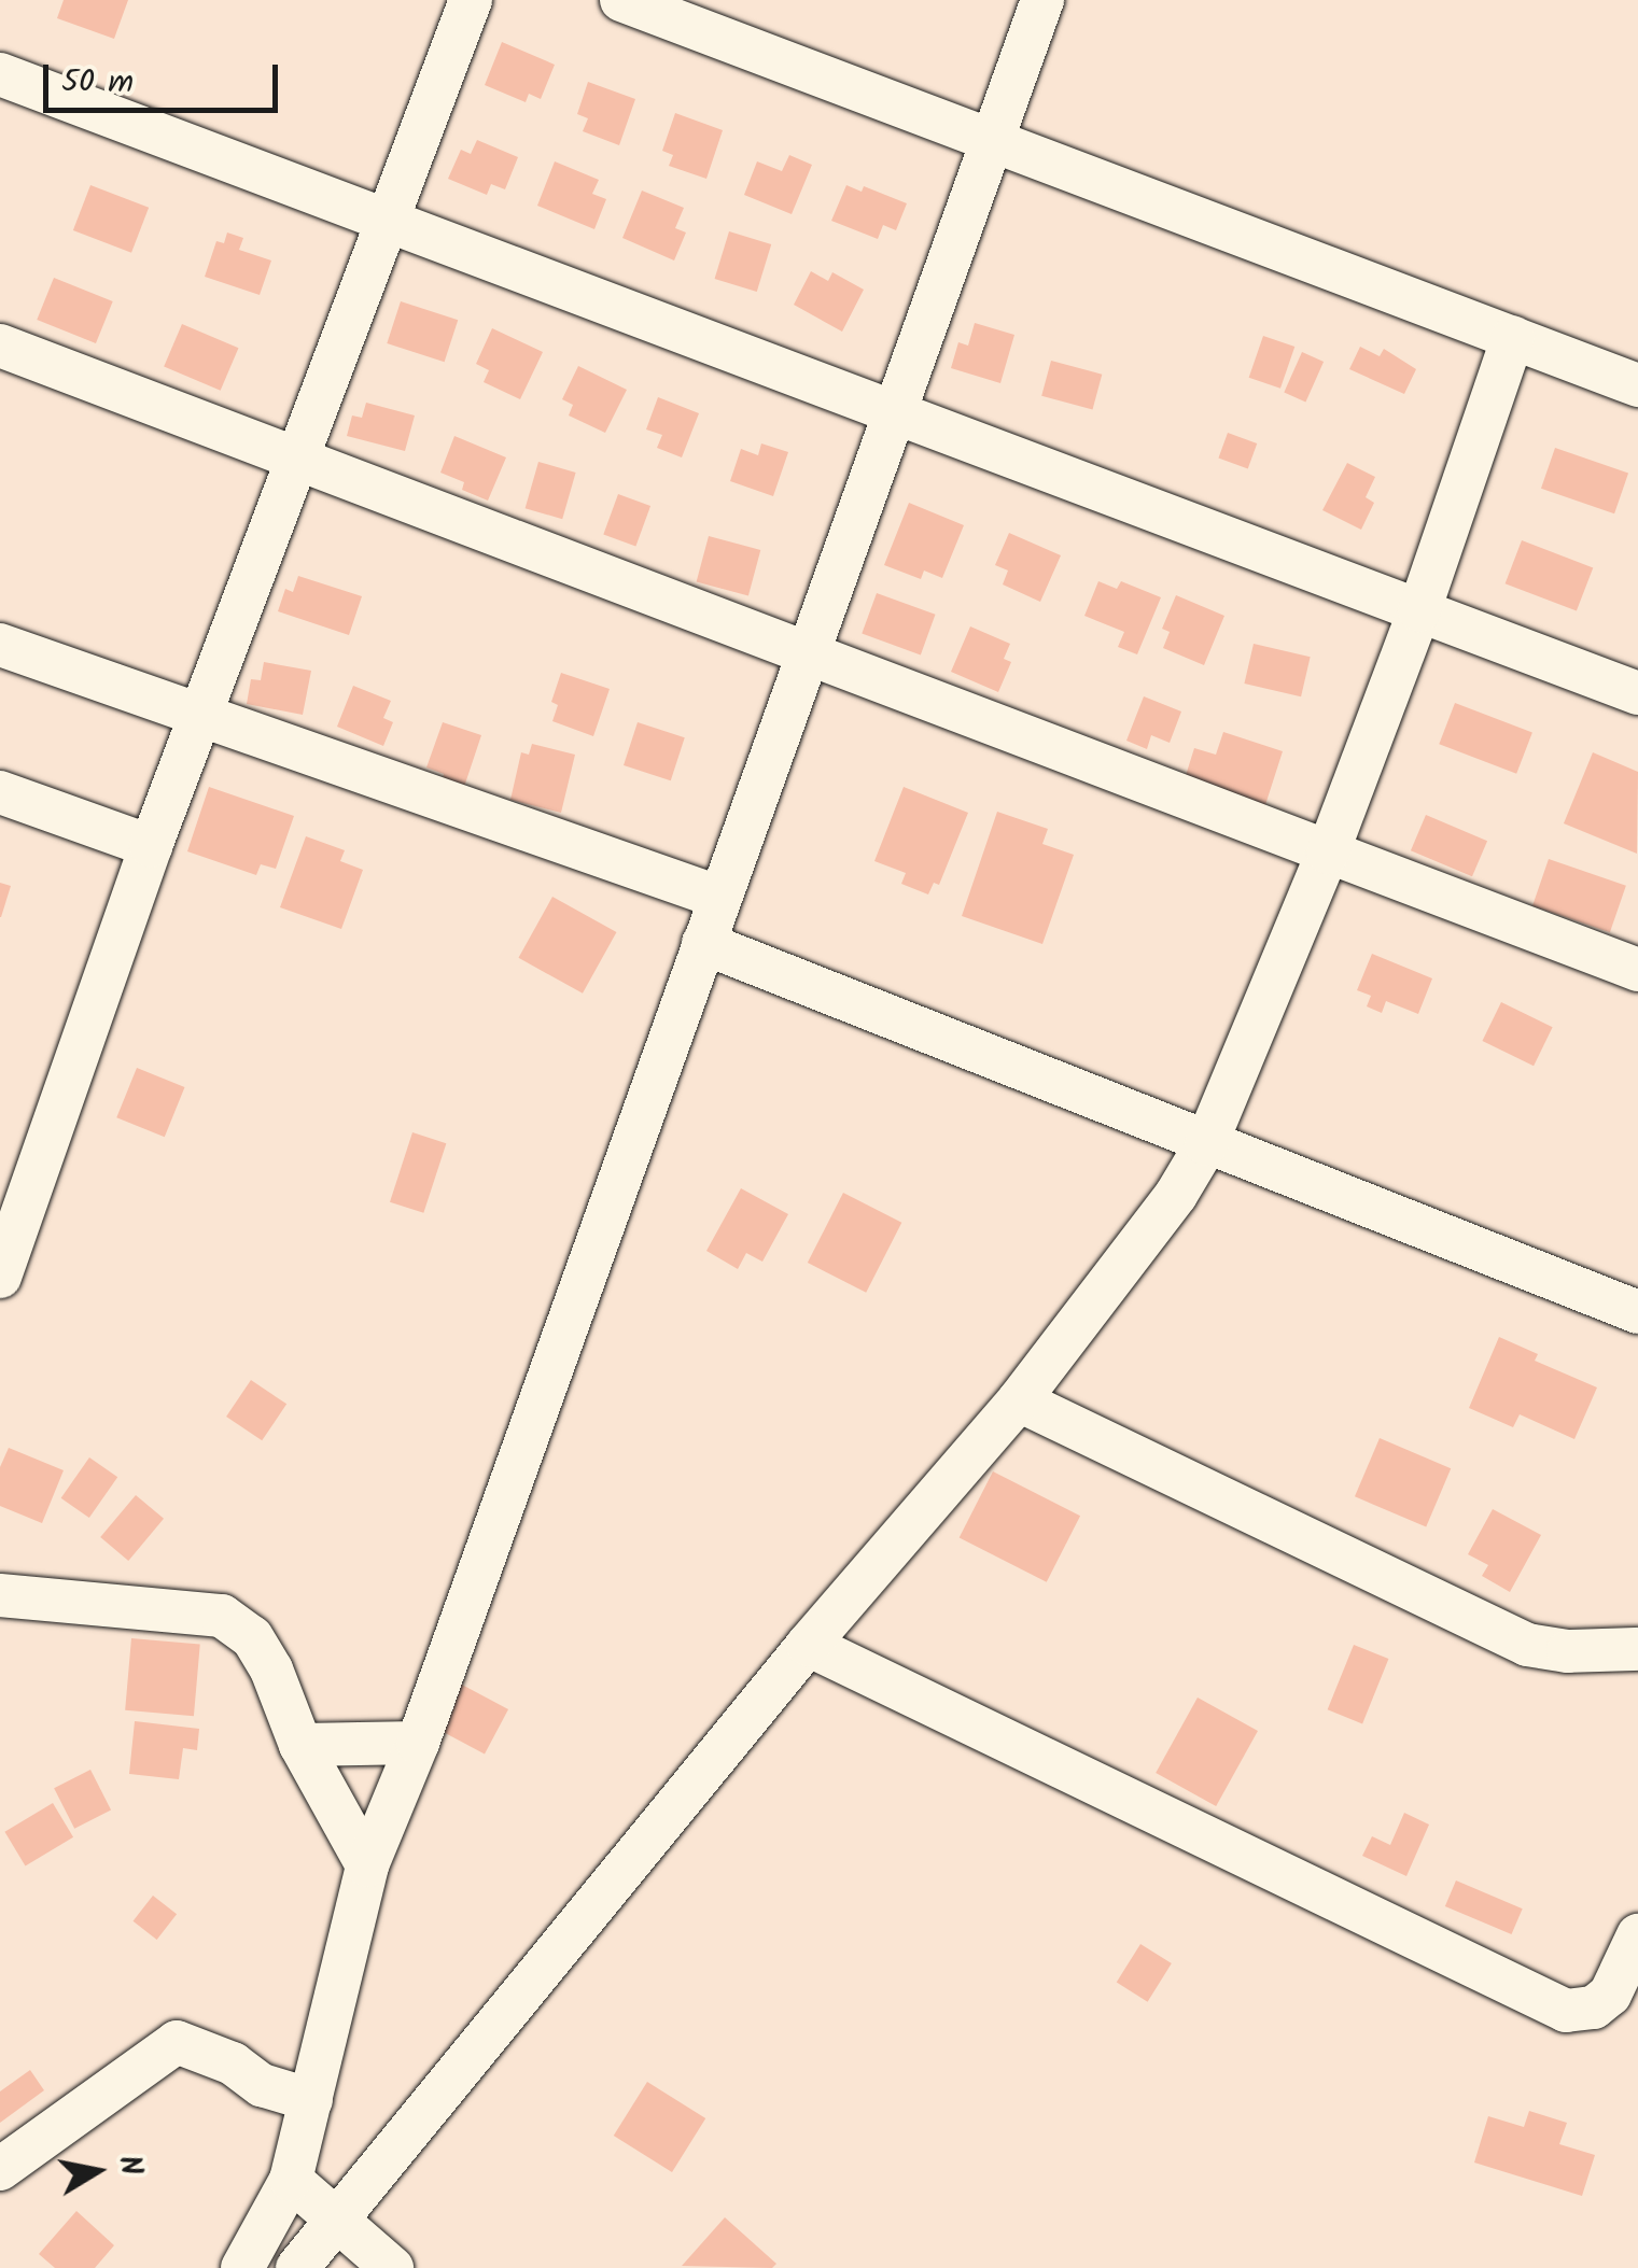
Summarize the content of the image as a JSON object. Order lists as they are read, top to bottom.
{
  "scale_bar": "50 m",
  "north": "right"
}
